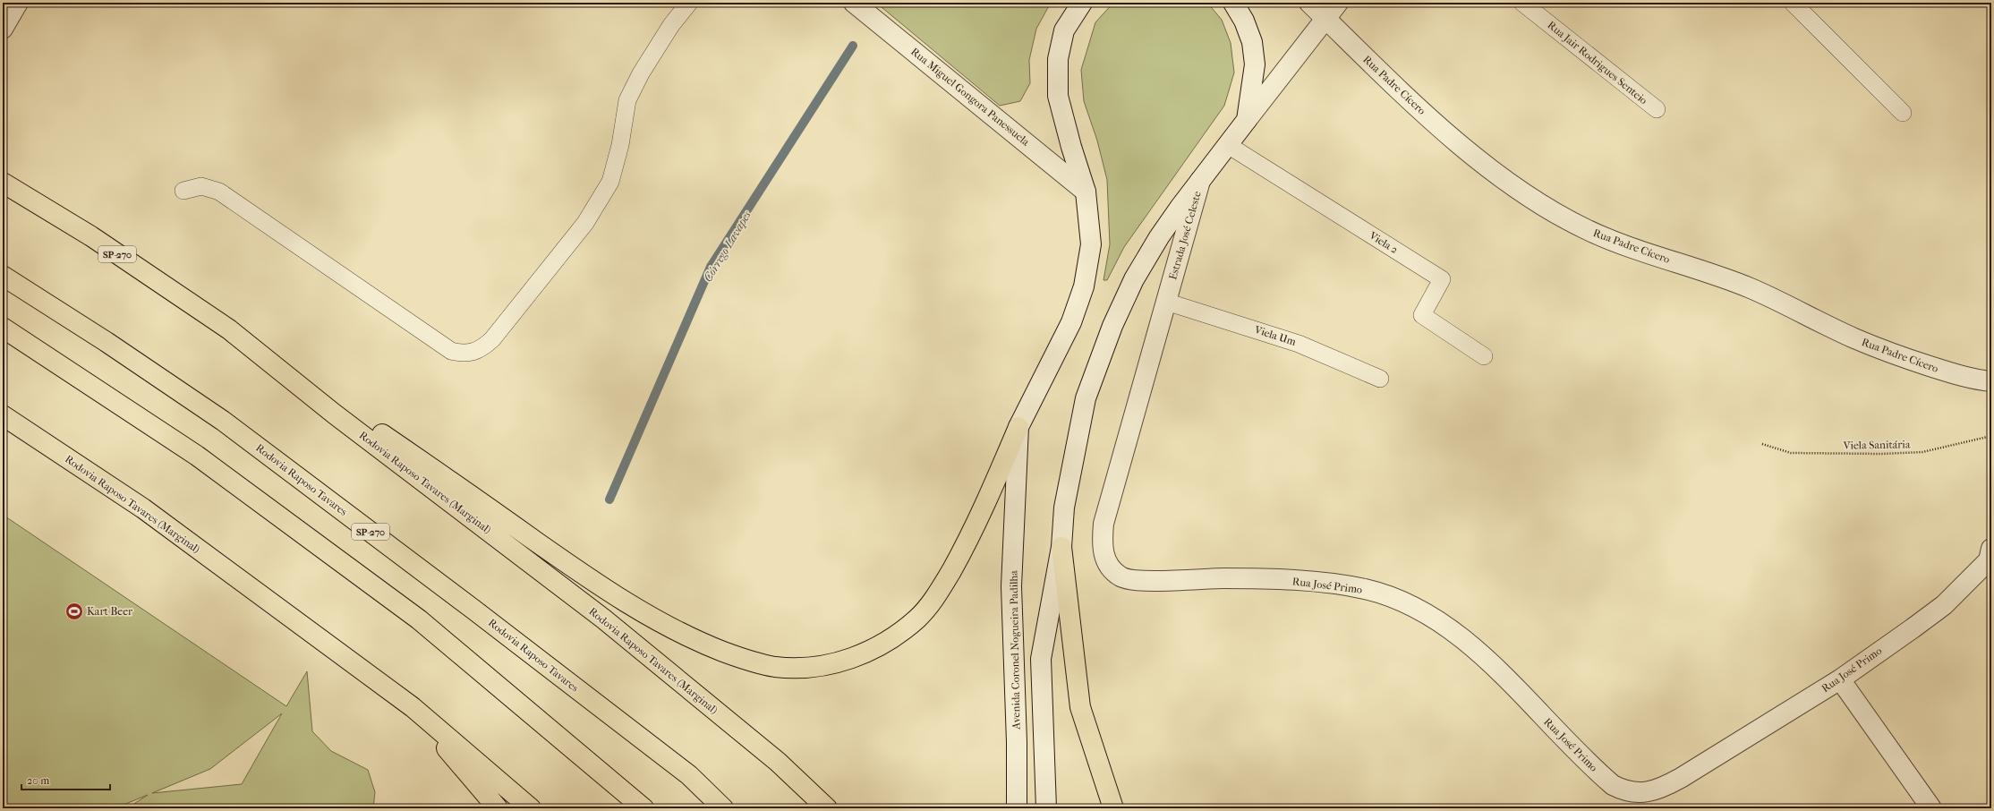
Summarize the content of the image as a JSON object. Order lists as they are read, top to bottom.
{
  "streets": {
    "highway": ["SP-270", "Rodovia Raposo Tavares", "Rodovia Raposo Tavares (Marginal)"],
    "street": [
      "Rua Padre Cícero",
      "Rua Miguel Gongora Panessuela",
      "Estrada José Celeste",
      "Rua José Primo",
      "Avenida Coronel Nogueira Padilha"
    ],
    "lane": ["Rua Jair Rodrigues Senteio", "Viela 2", "Viela Um"],
    "path": ["Viela Sanitária"]
  },
  "crossings": [
    ["Estrada José Celeste", "Viela Um"],
    ["Estrada José Celeste", "Rua José Primo"]
  ],
  "water": ["Córrego Lavapes"],
  "places": {
    "sports": ["Kart Beer"]
  },
  "scale_bar": "20 m"
}
